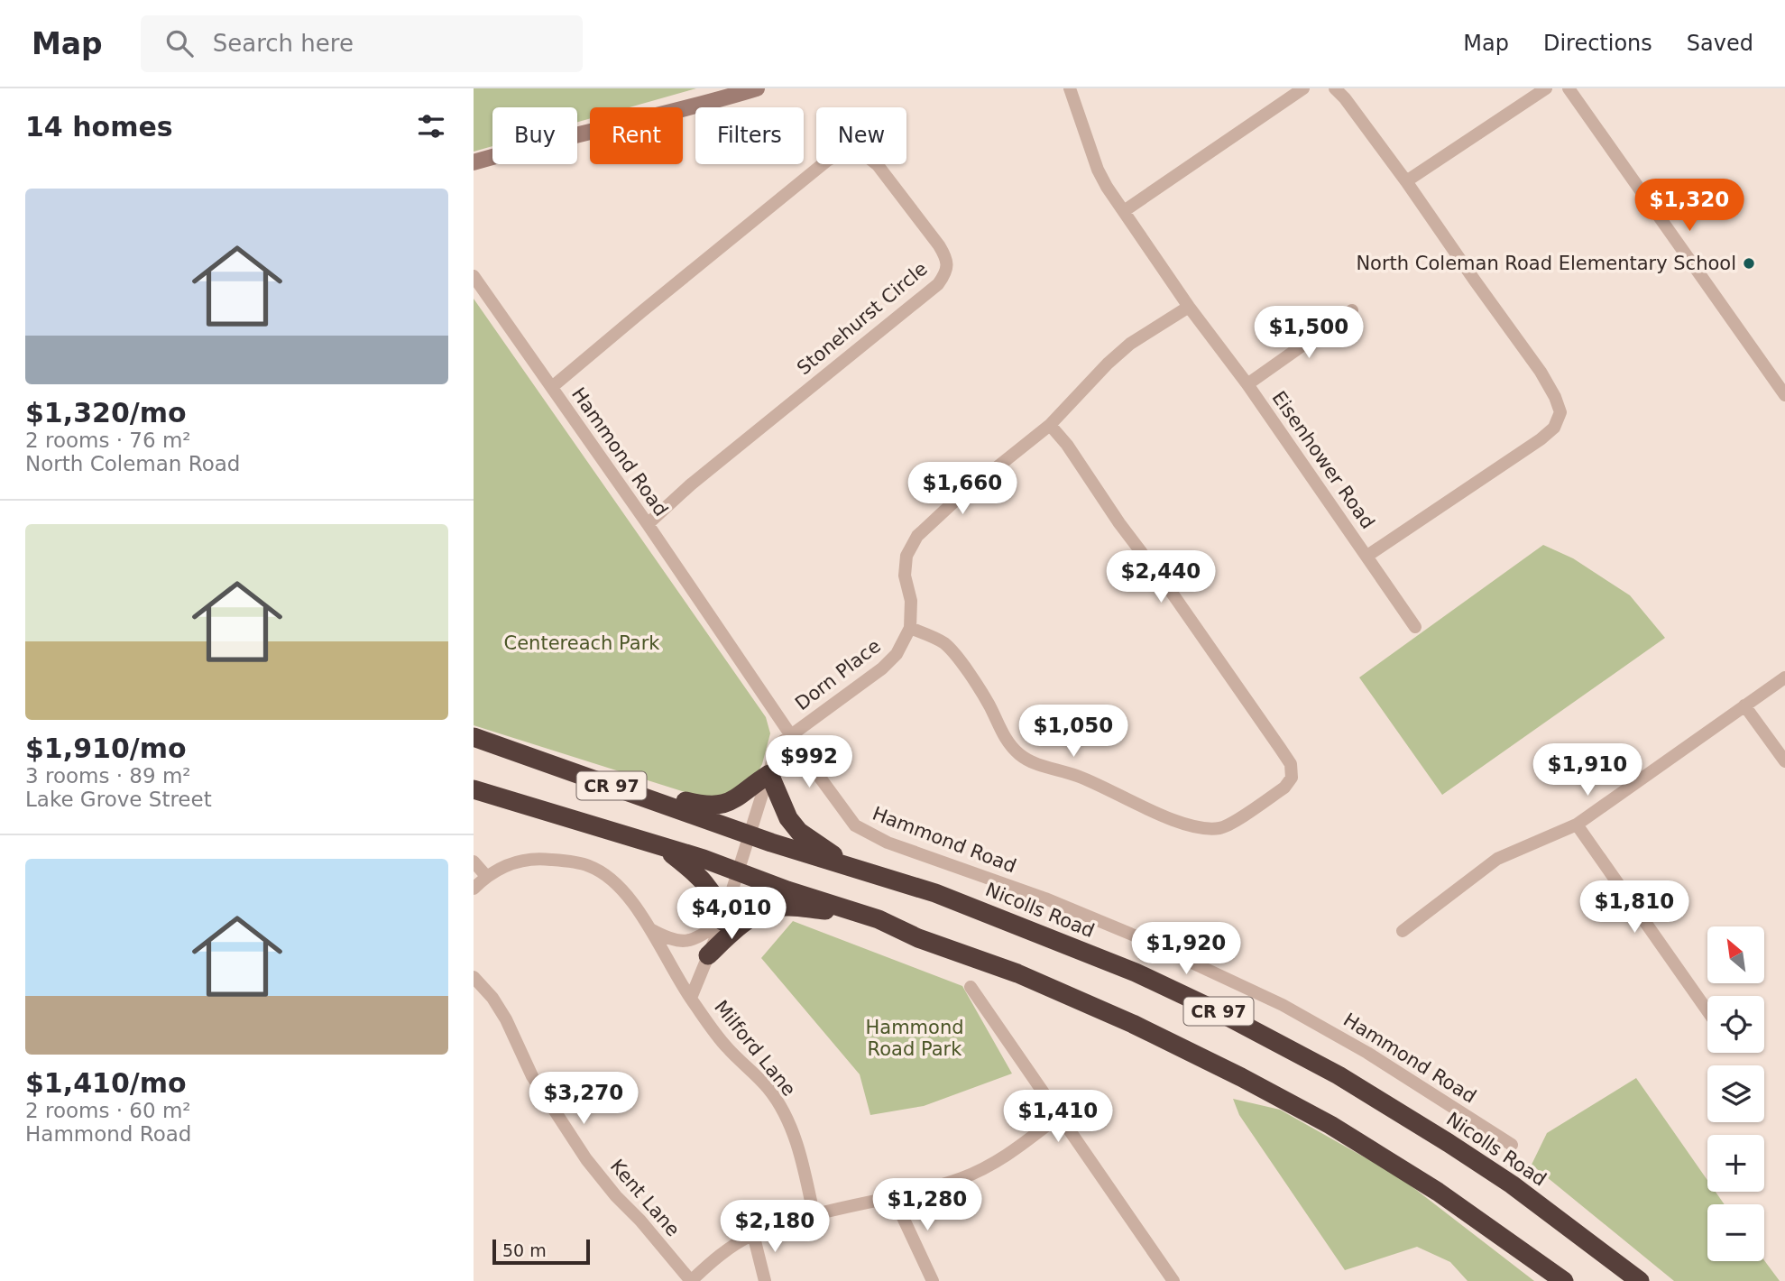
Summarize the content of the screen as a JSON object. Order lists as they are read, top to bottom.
{
  "streets": {
    "highway": ["CR 97", "Nicolls Road"],
    "street": [
      "Stonehurst Circle",
      "Hammond Road",
      "Eisenhower Road",
      "Dorn Place",
      "Milford Lane",
      "Kent Lane"
    ]
  },
  "crossings": [
    ["Stonehurst Circle", "Hammond Road"],
    ["Hammond Road", "Dorn Place"],
    ["Eisenhower Road", "Dorn Place"],
    ["Dorn Place", "CR 97"],
    ["Dorn Place", "Nicolls Road"],
    ["Dorn Place", "Milford Lane"]
  ],
  "parks": ["Centereach Park", "Hammond Road Park"],
  "places": ["North Coleman Road Elementary School"],
  "scale_bar": "50 m",
  "north": "top left",
  "page": {
    "header": "Map",
    "search": "Search here",
    "nav": ["Map", "Directions", "Saved"],
    "heading": "14 homes",
    "chip": [
      "Buy",
      "Rent",
      "Filters",
      "New"
    ],
    "list": [
      {
        "name": "$1,320/mo",
        "note": "2 rooms · 76 m² · North Coleman Road"
      },
      {
        "name": "$1,910/mo",
        "note": "3 rooms · 89 m² · Lake Grove Street"
      },
      {
        "name": "$1,410/mo",
        "note": "2 rooms · 60 m² · Hammond Road"
      }
    ],
    "price": [
      "$1,320",
      "$1,500",
      "$1,660",
      "$2,440",
      "$1,050",
      "$992",
      "$1,910",
      "$1,810",
      "$4,010",
      "$1,920",
      "$3,270",
      "$1,410",
      "$1,280",
      "$2,180"
    ],
    "map_buttons": ["+", "−"],
    "scale": "50 m"
  }
}
